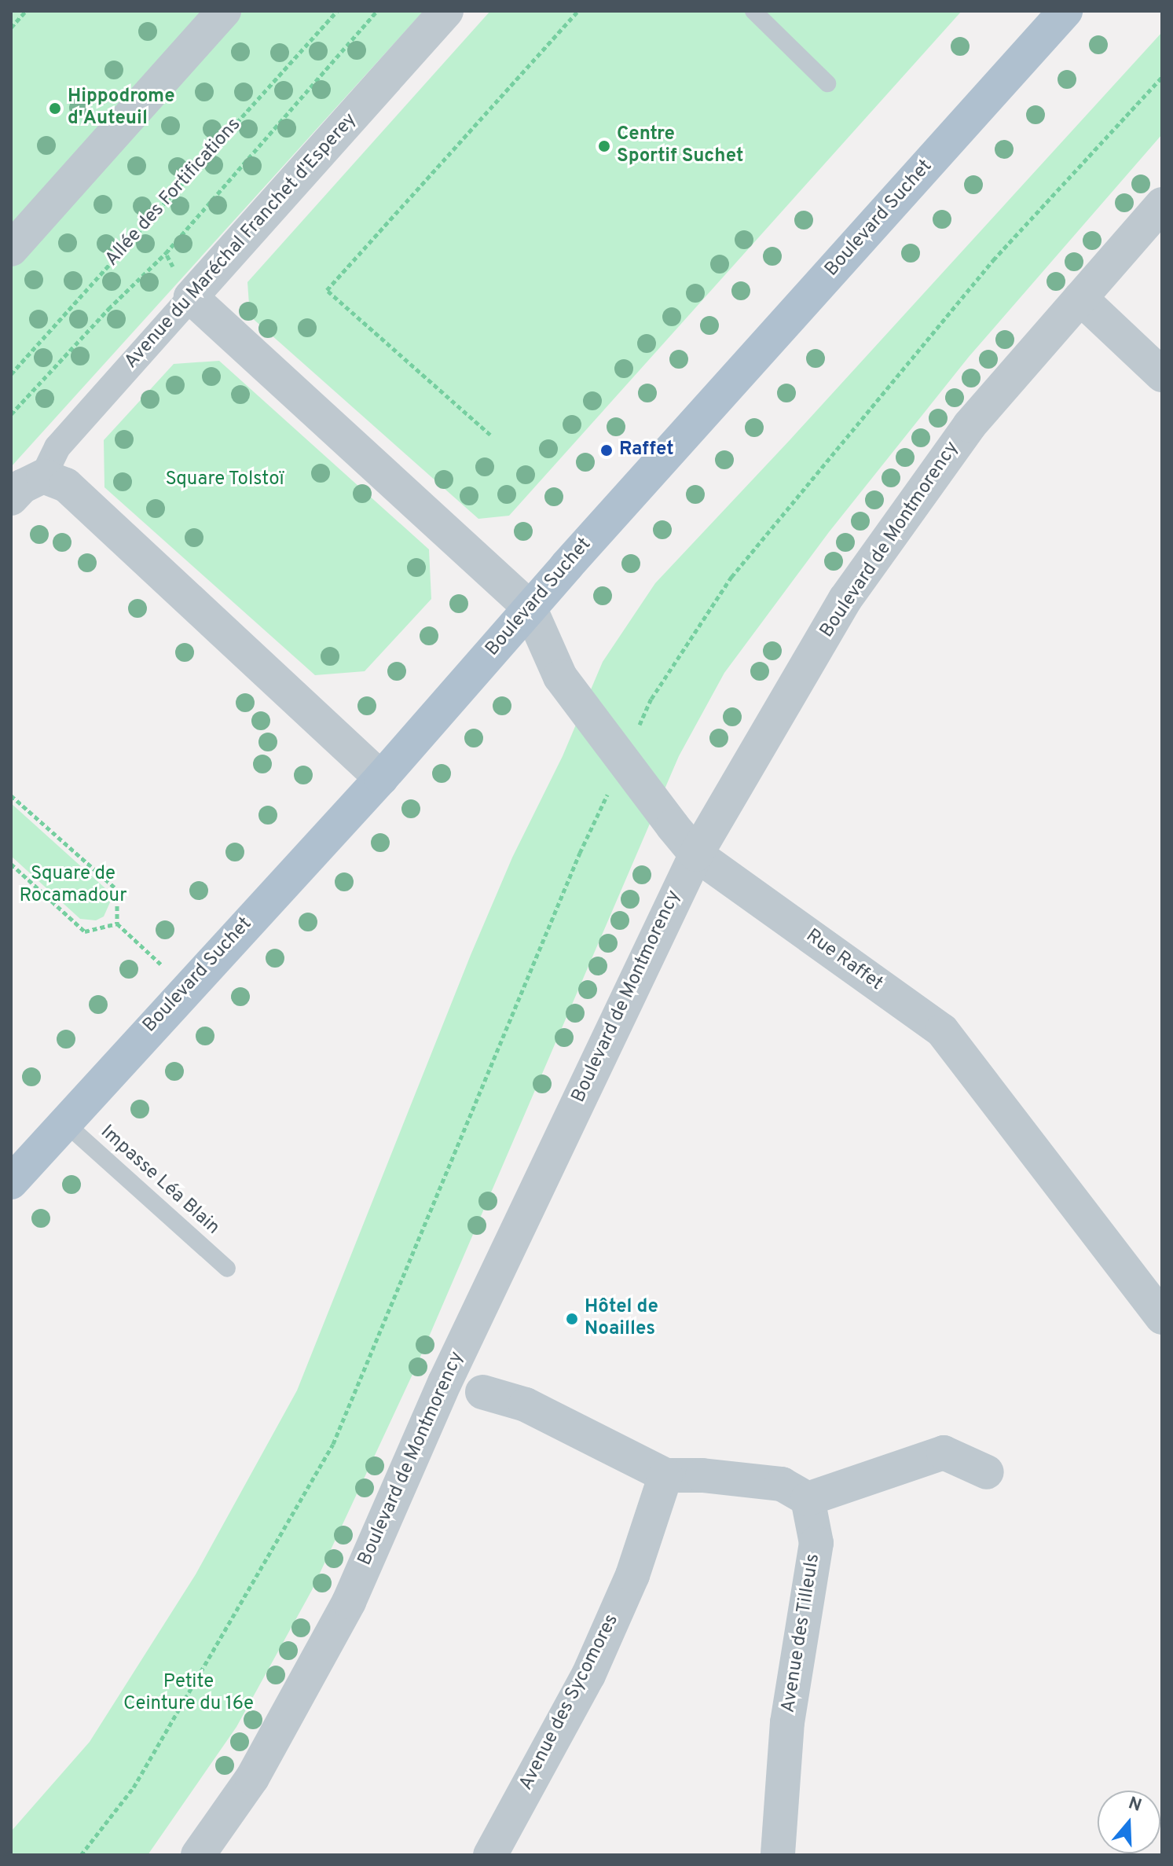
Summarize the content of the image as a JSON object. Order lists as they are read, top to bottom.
{
  "streets": {
    "main road": ["Boulevard Suchet"],
    "street": [
      "Avenue du Maréchal Franchet d'Esperey",
      "Boulevard de Montmorency",
      "Rue Raffet",
      "Avenue des Tilleuls",
      "Avenue des Sycomores"
    ],
    "lane": ["Impasse Léa Blain"],
    "path": ["Allée des Fortifications"]
  },
  "crossings": [
    ["Boulevard Suchet", "Rue Raffet"],
    ["Boulevard Suchet", "Impasse Léa Blain"],
    ["Boulevard de Montmorency", "Rue Raffet"]
  ],
  "parks": ["Square Tolstoï", "Square de Rocamadour", "Petite Ceinture du 16e"],
  "places": [
    "Hippodrome d'Auteuil",
    "Centre Sportif Suchet",
    "Raffet",
    "Hôtel de Noailles"
  ],
  "north": "top"
}
